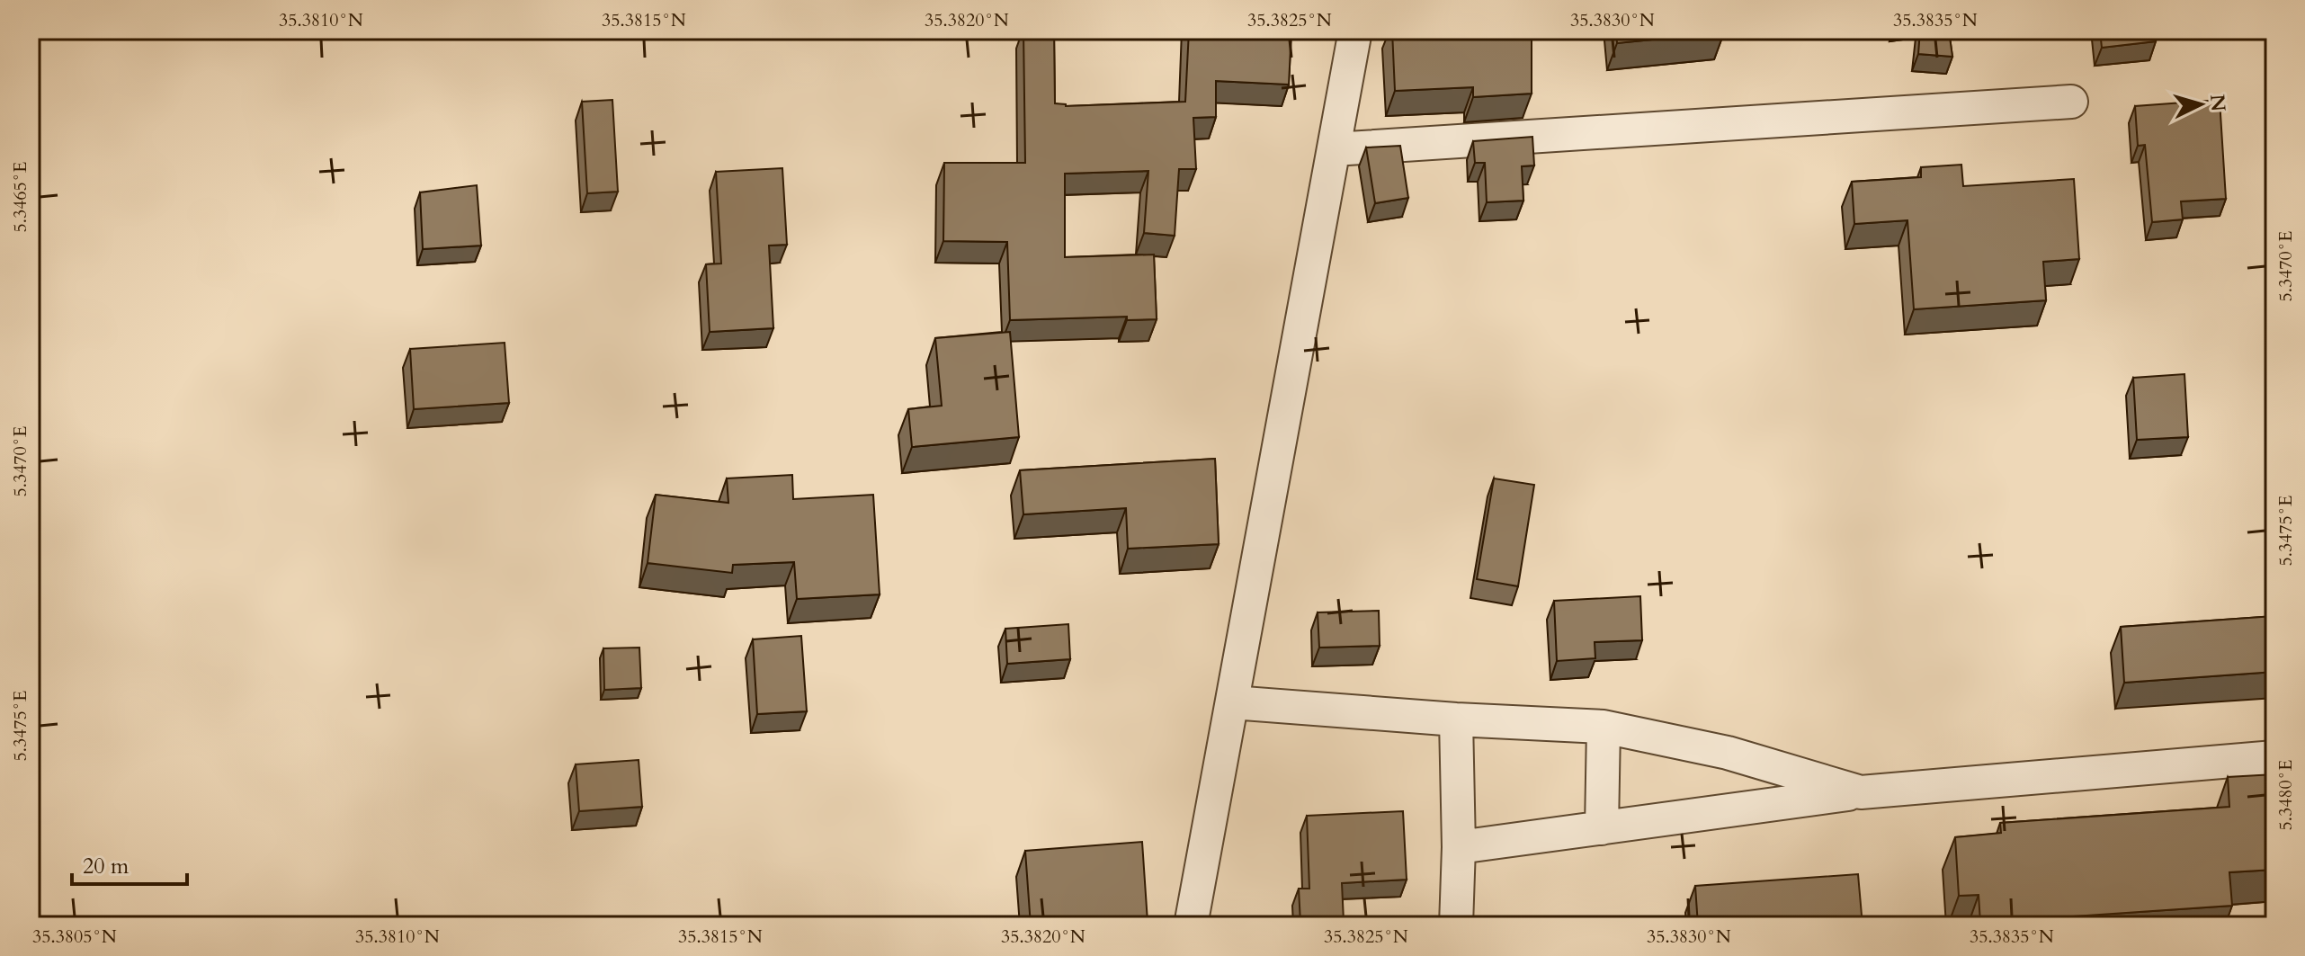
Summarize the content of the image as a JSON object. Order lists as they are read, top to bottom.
{
  "scale_bar": "20 m",
  "north": "right",
  "coordinates": [
    "35.3810°N",
    "35.3815°N",
    "35.3820°N",
    "35.3825°N",
    "35.3830°N",
    "35.3835°N",
    "5.3465°E",
    "5.3470°E",
    "5.3475°E",
    "5.3480°E",
    "35.3805°N"
  ]
}
